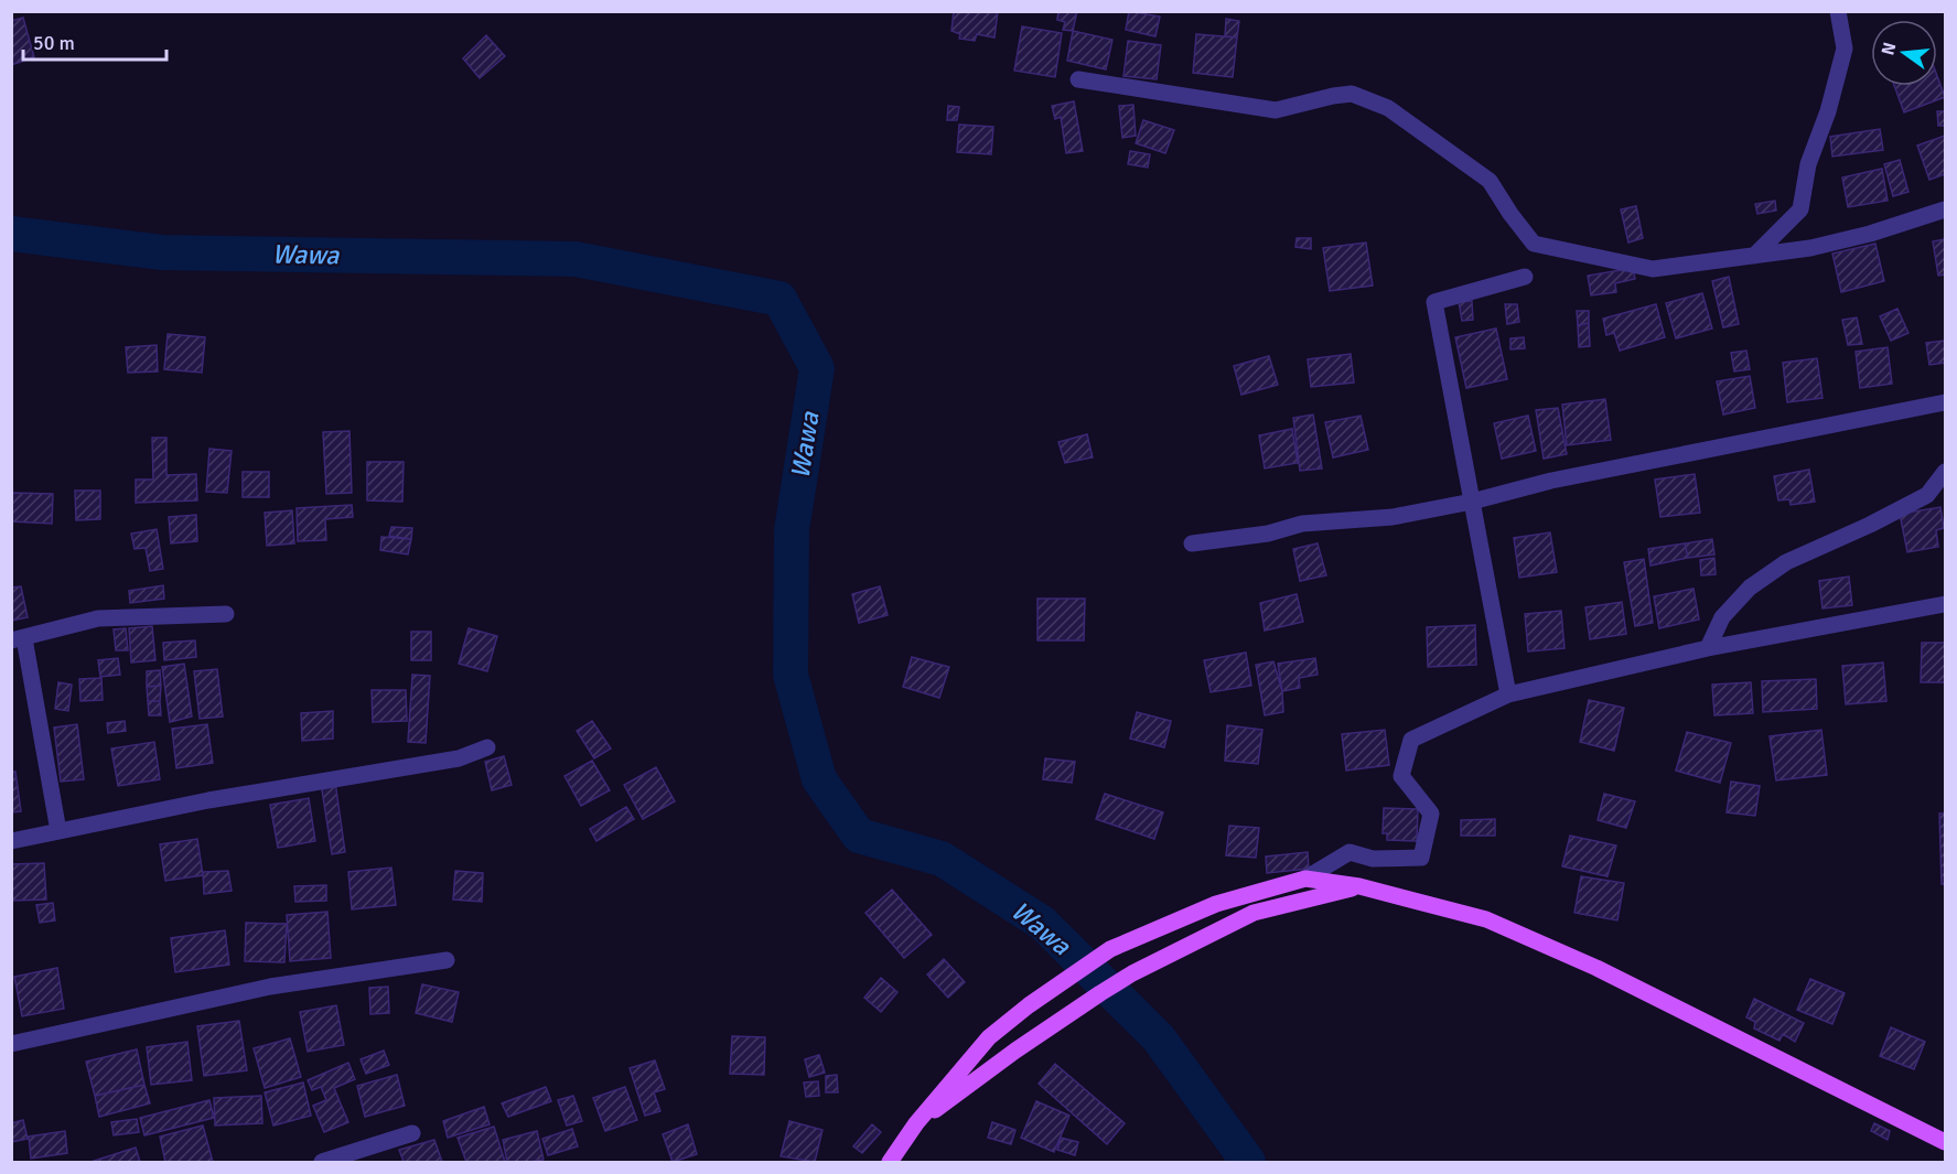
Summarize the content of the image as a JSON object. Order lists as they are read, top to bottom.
{
  "water": ["Wawa"],
  "scale_bar": "50 m",
  "north": "left"
}
